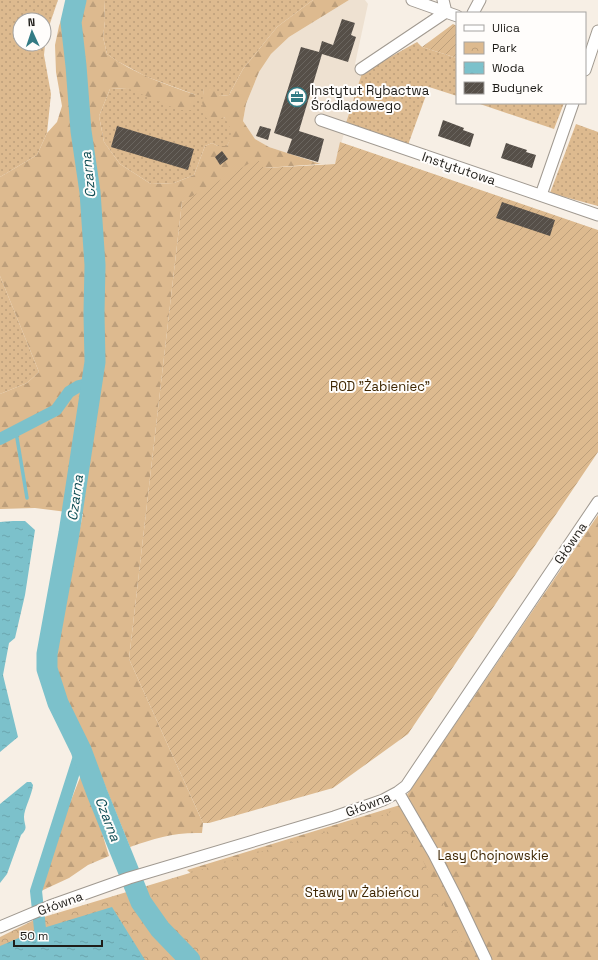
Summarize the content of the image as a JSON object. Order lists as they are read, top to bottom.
{
  "streets": {
    "street": ["Instytutowa", "Główna"]
  },
  "water": ["Czarna"],
  "parks": ["ROD \"Żabieniec\"", "Lasy Chojnowskie", "Stawy w Żabieńcu"],
  "places": {
    "office": ["Instytut Rybactwa Śródlądowego"]
  },
  "legend": [
    "Ulica",
    "Park",
    "Woda",
    "Budynek"
  ],
  "scale_bar": "50 m",
  "north": "top"
}
